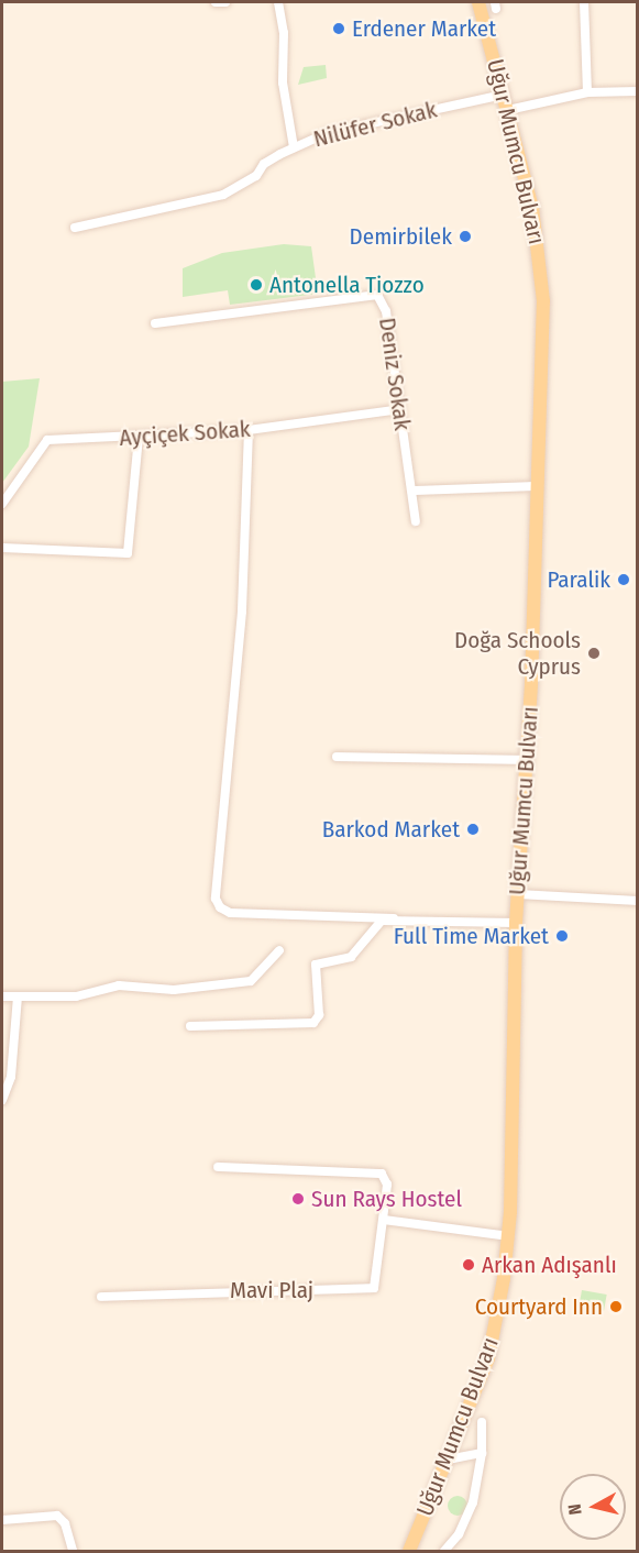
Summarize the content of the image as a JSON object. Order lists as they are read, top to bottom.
{
  "streets": {
    "main road": ["Uğur Mumcu Bulvarı"],
    "street": [
      "Nilüfer Sokak",
      "Deniz Sokak",
      "Ayçiçek Sokak",
      "Mavi Plaj"
    ]
  },
  "crossings": [
    ["Nilüfer Sokak", "Uğur Mumcu Bulvarı"],
    ["Deniz Sokak", "Ayçiçek Sokak"]
  ],
  "places": [
    "Erdener Market",
    "Demirbilek",
    "Antonella Tiozzo",
    "Paralik",
    "Doğa Schools Cyprus",
    "Barkod Market",
    "Full Time Market",
    "Sun Rays Hostel",
    "Arkan Adışanlı",
    "Courtyard Inn"
  ],
  "north": "left"
}
